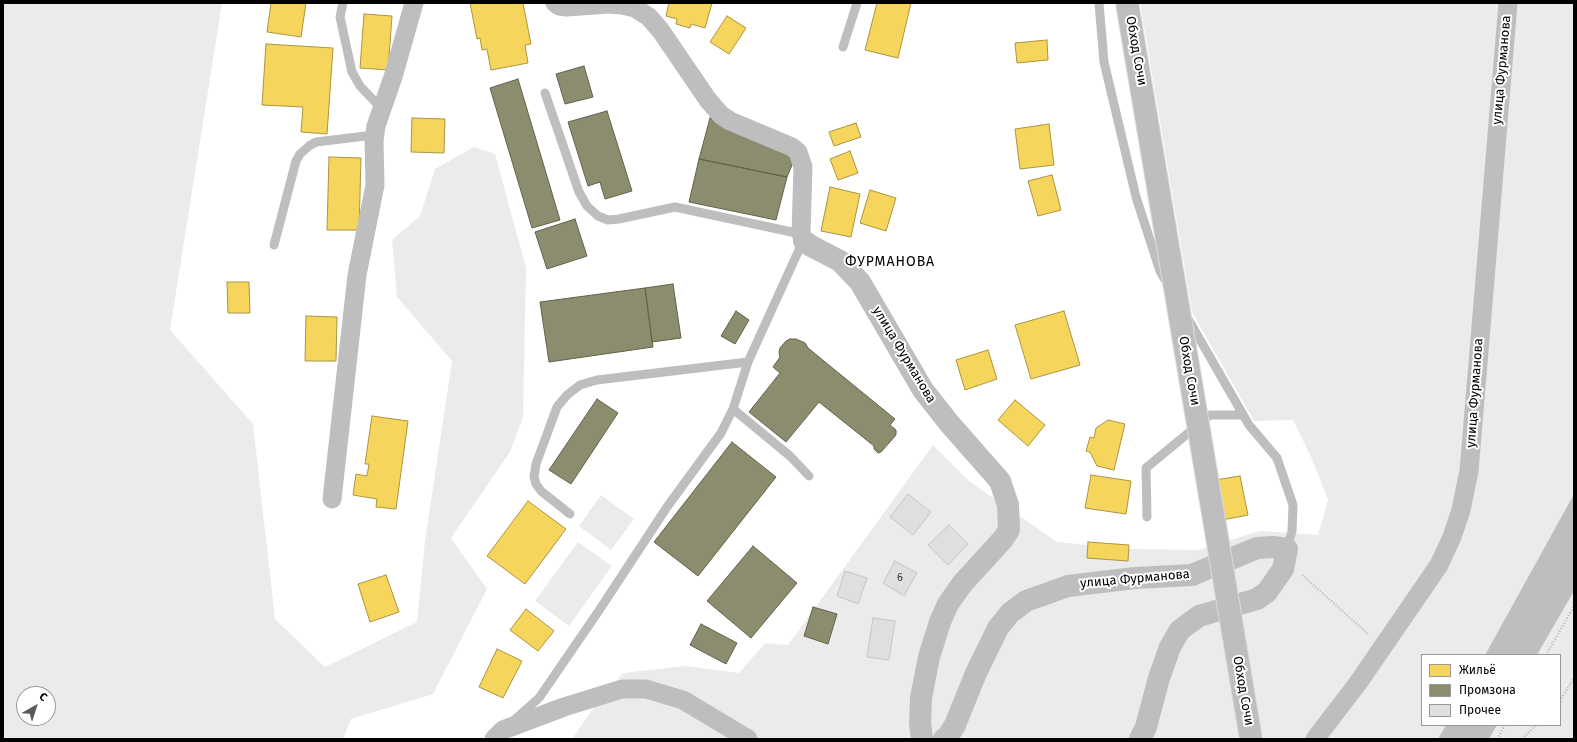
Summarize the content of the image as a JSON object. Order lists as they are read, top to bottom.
{
  "streets": {
    "main road": ["Обход Сочи", "улица Фурманова"]
  },
  "districts": ["ФУРМАНОВА"],
  "house_numbers": ["6"],
  "legend": ["Жильё", "Промзона", "Прочее"],
  "north": "top right"
}
